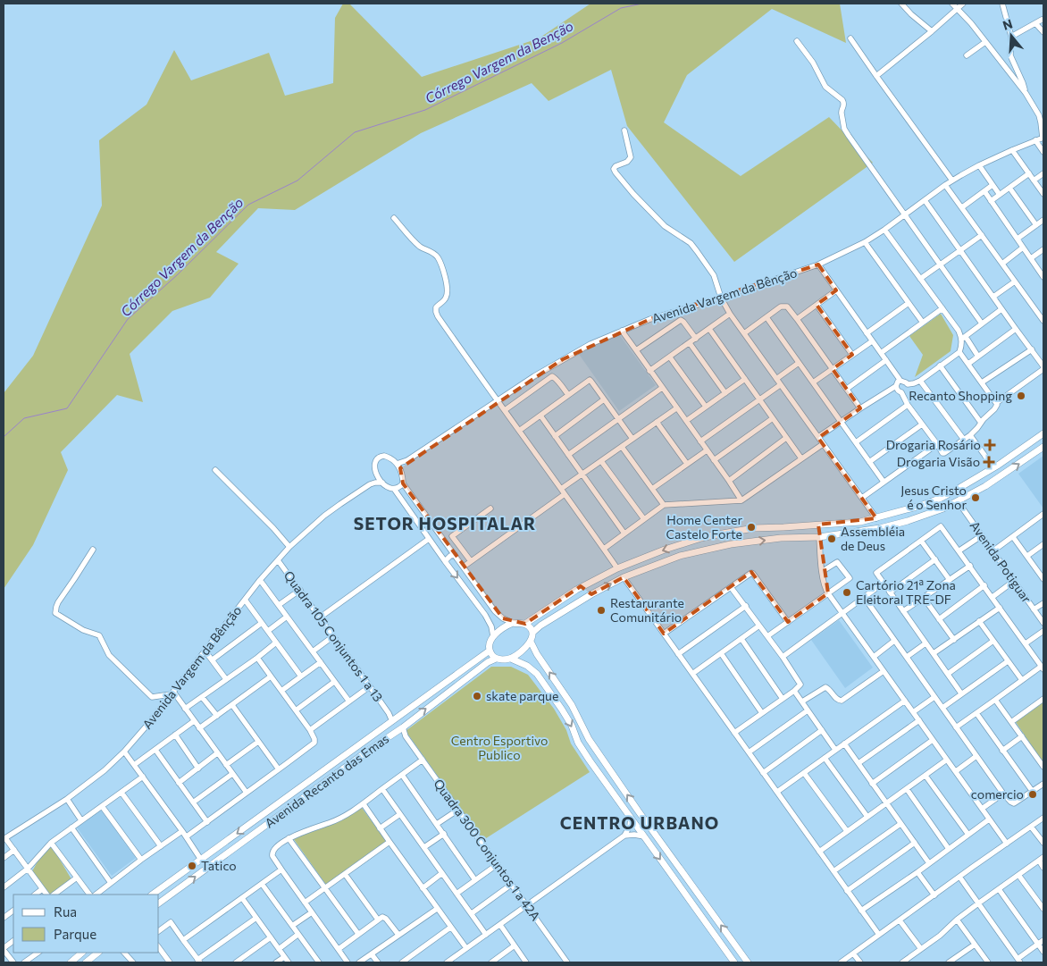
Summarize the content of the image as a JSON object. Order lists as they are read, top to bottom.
{
  "streets": {
    "main road": ["Avenida Recanto das Emas"],
    "street": [
      "Avenida Vargem da Bênção",
      "Avenida Potiguar",
      "Quadra 105 Conjuntos 1 a 13",
      "Quadra 300 Conjuntos 1 a 42A"
    ]
  },
  "crossings": [
    ["Avenida Vargem da Bênção", "Quadra 105 Conjuntos 1 a 13"],
    ["Quadra 105 Conjuntos 1 a 13", "Avenida Recanto das Emas"],
    ["Avenida Recanto das Emas", "Quadra 300 Conjuntos 1 a 42A"]
  ],
  "districts": ["SETOR HOSPITALAR", "CENTRO URBANO"],
  "water": ["Córrego Vargem da Benção"],
  "parks": ["Centro Esportivo Publico"],
  "places": {
    "other": [
      "Recanto Shopping",
      "Jesus Cristo é o Senhor",
      "Home Center Castelo Forte",
      "Assembléia de Deus",
      "Cartório 21ª Zona Eleitoral TRE-DF",
      "Restarurante Comunitário",
      "skate parque",
      "comercio",
      "Tatico"
    ],
    "health": ["Drogaria Rosário", "Drogaria Visão"]
  },
  "legend": ["Rua", "Parque"],
  "north": "top"
}
